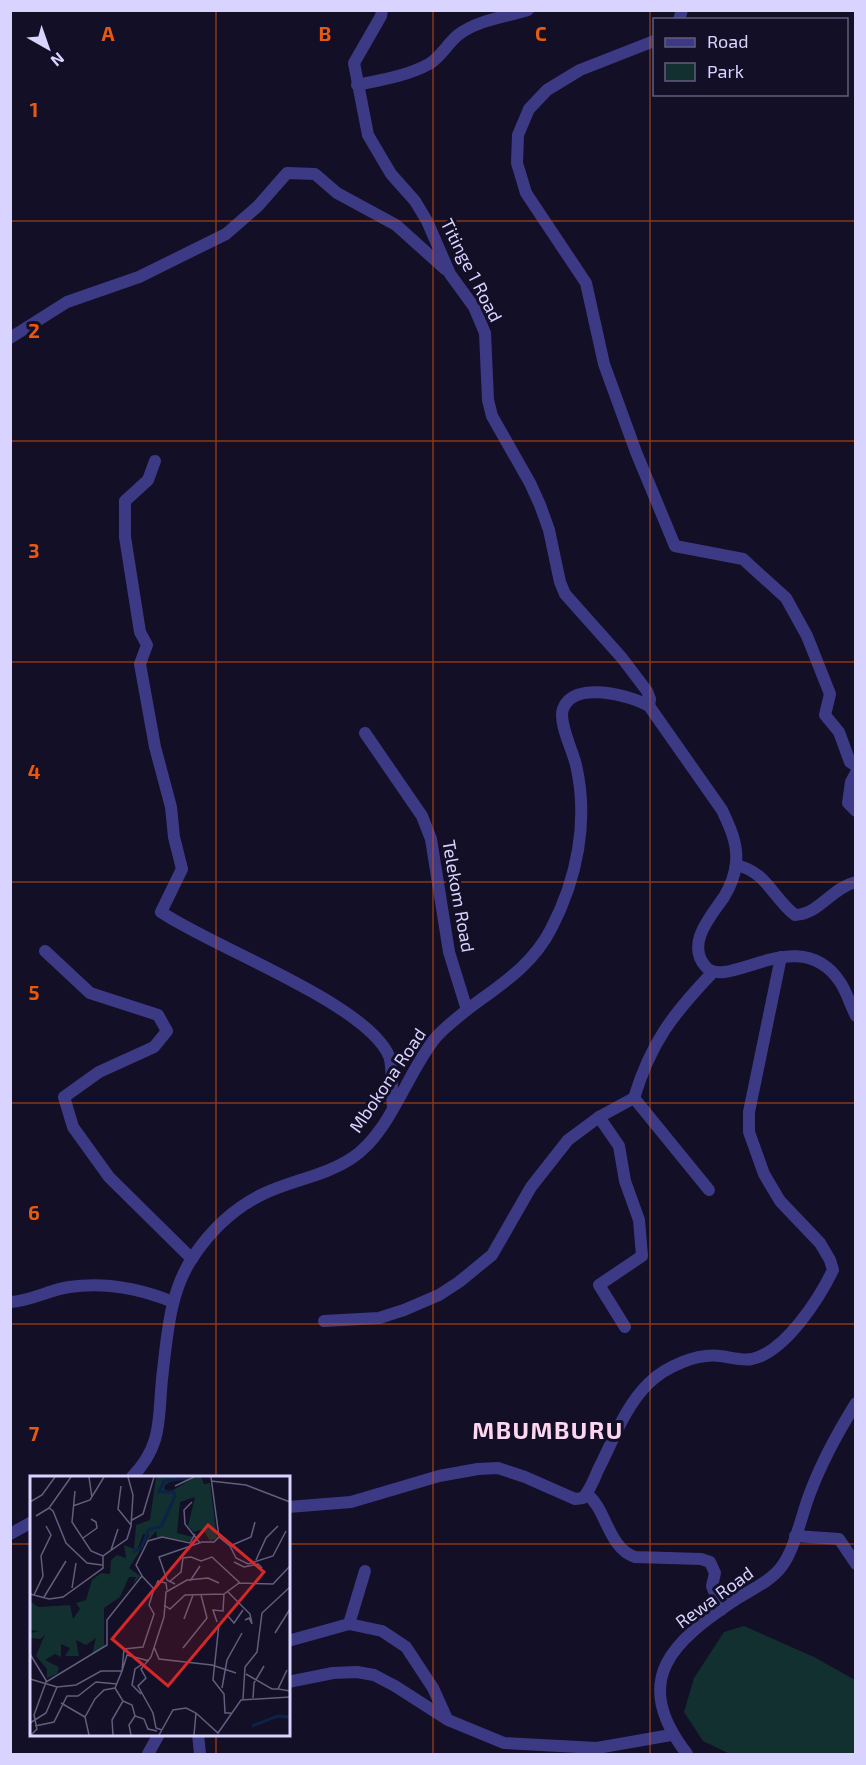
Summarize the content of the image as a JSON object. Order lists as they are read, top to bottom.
{
  "streets": {
    "street": [
      "Titinge 1 Road",
      "Telekom Road",
      "Mbokona Road",
      "Rewa Road"
    ]
  },
  "crossings": [
    ["Titinge 1 Road", "Mbokona Road"],
    ["Telekom Road", "Mbokona Road"]
  ],
  "districts": ["MBUMBURU"],
  "legend": ["Road", "Park"],
  "north": "bottom right",
  "grid": {
    "columns": ["A", "B", "C"],
    "rows": [
      "1",
      "2",
      "3",
      "4",
      "5",
      "6",
      "7"
    ]
  }
}
